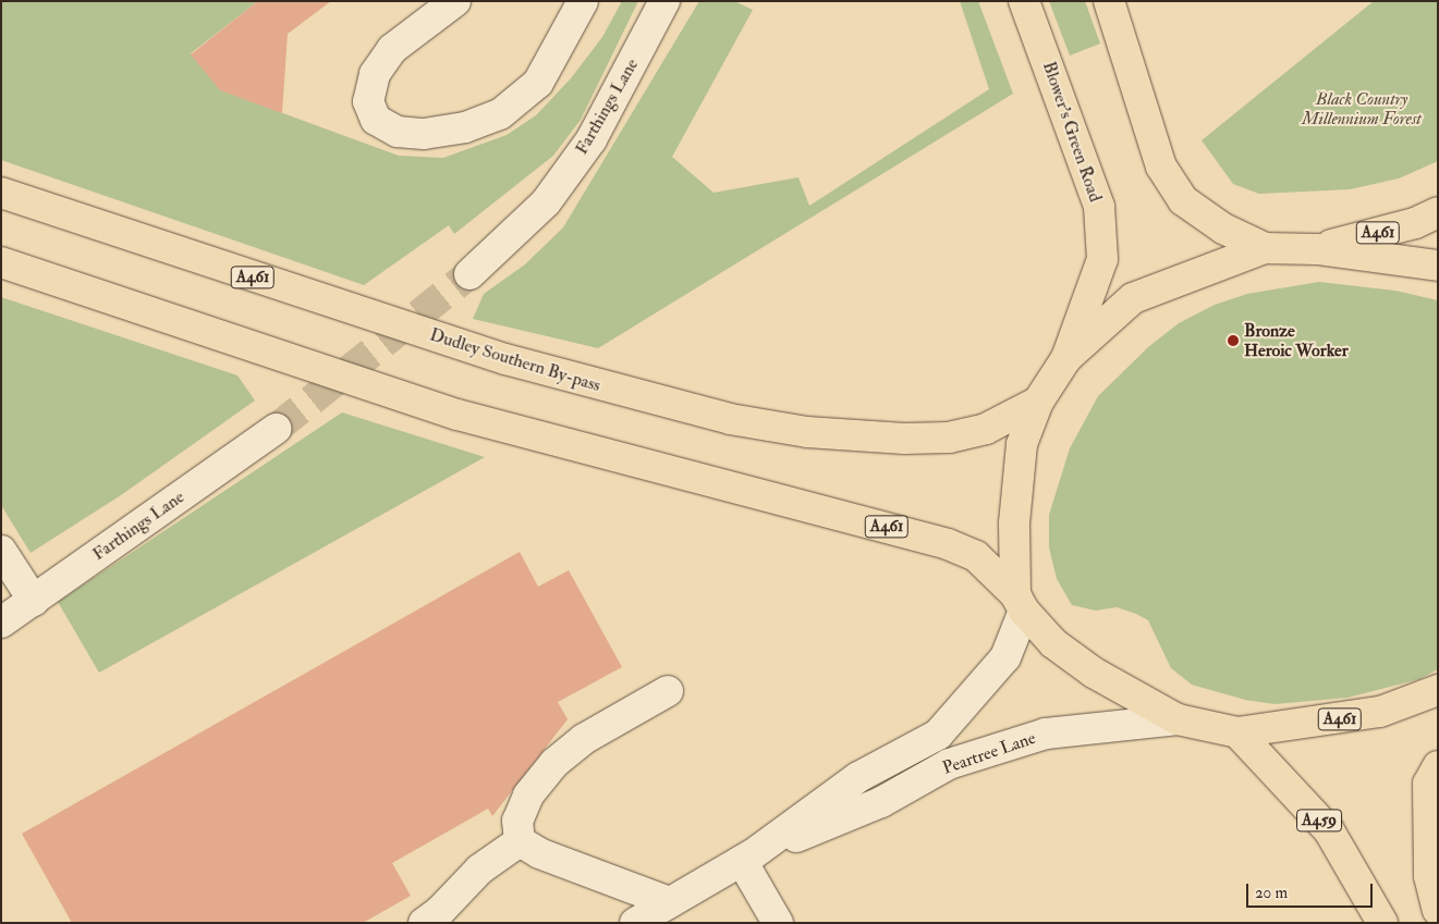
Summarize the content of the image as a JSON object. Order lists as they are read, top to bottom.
{
  "streets": {
    "main road": [
      "Blower's Green Road",
      "A461",
      "Dudley Southern By-pass",
      "A459"
    ],
    "street": ["Farthings Lane", "Peartree Lane"]
  },
  "crossings": [
    ["Blower's Green Road", "A461"],
    ["A461", "Dudley Southern By-pass"],
    ["A461", "Peartree Lane"],
    ["A461", "A459"]
  ],
  "parks": ["Black Country Millennium Forest"],
  "places": ["Bronze Heroic Worker"],
  "scale_bar": "20 m"
}
